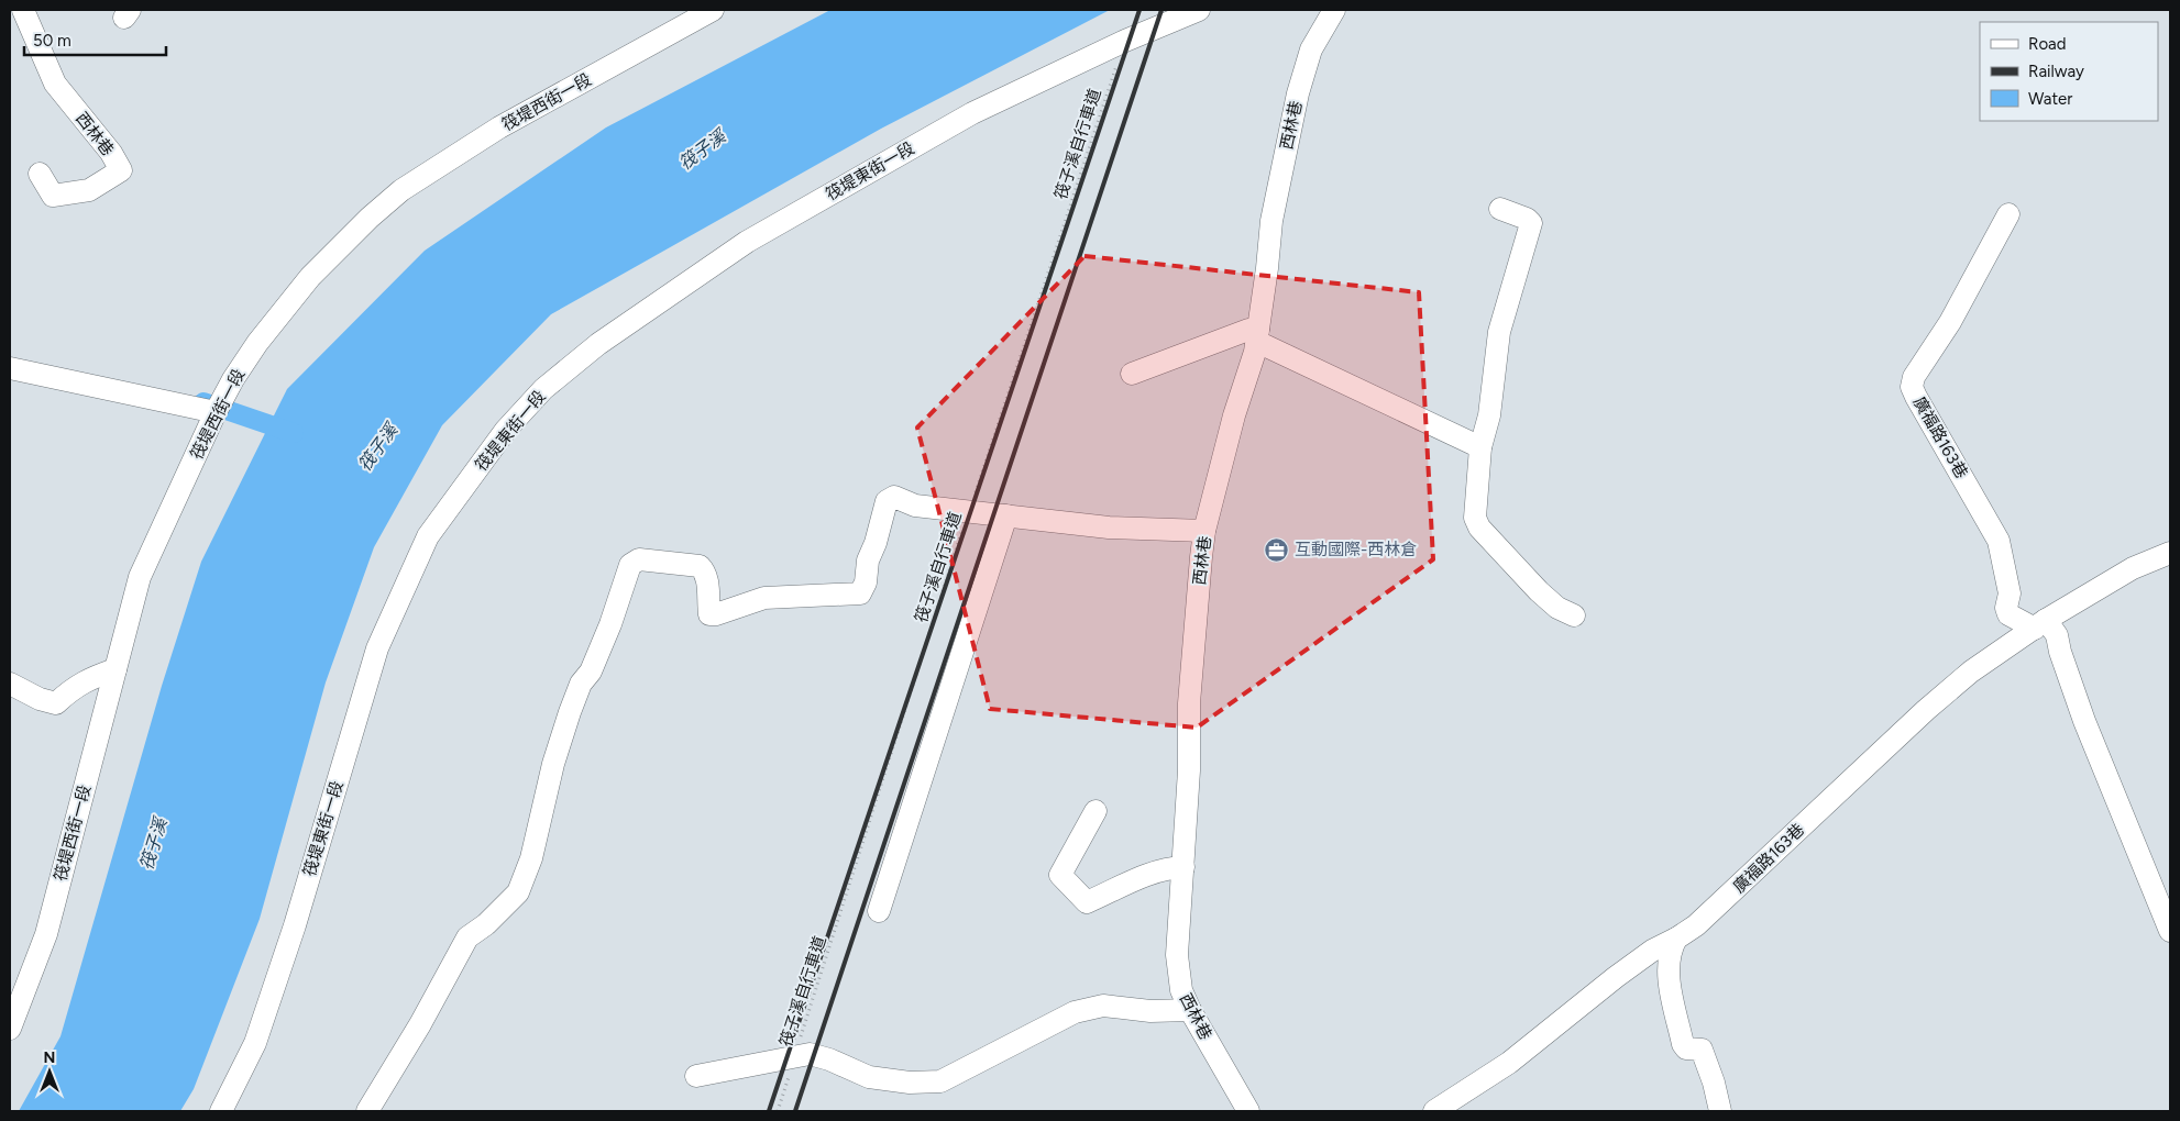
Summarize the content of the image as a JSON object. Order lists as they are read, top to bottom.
{
  "streets": {
    "street": [
      "筏堤西街一段",
      "西林巷",
      "筏堤東街一段",
      "廣福路163巷"
    ],
    "path": ["筏子溪自行車道"]
  },
  "crossings": [
    ["筏子溪自行車道", "筏堤東街一段"]
  ],
  "water": ["筏子溪"],
  "places": {
    "office": ["互動國際-西林倉"]
  },
  "legend": ["Road", "Railway", "Water"],
  "scale_bar": "50 m",
  "north": "top"
}
